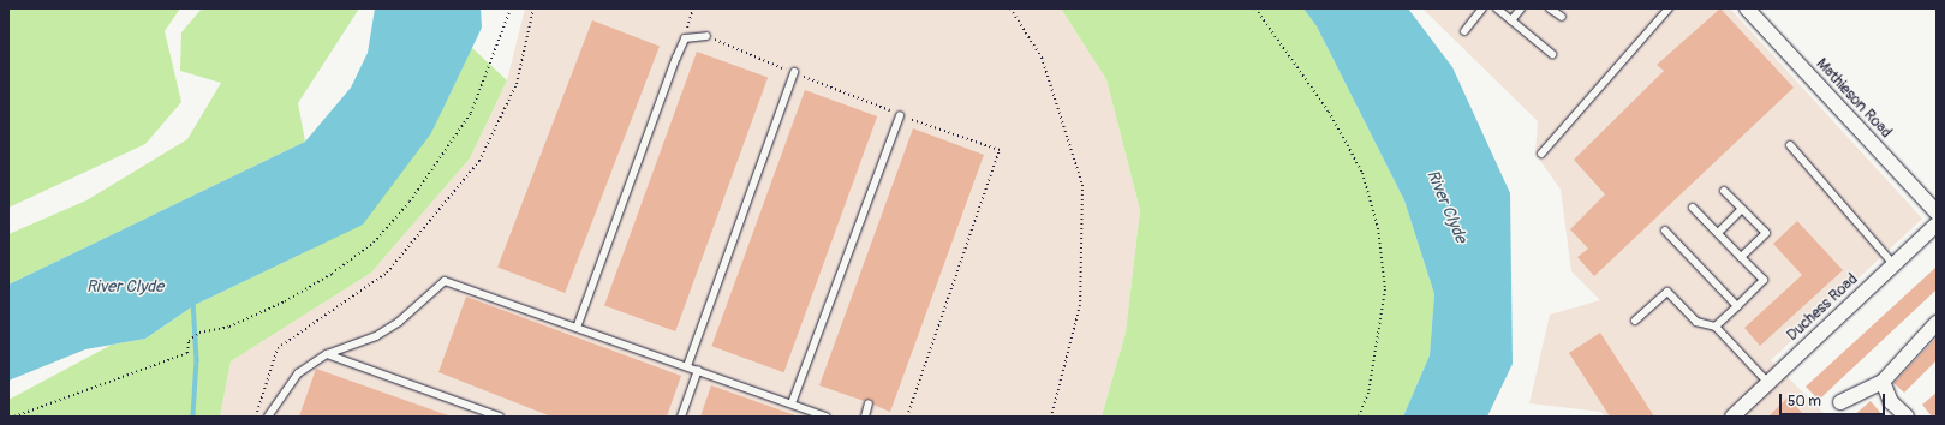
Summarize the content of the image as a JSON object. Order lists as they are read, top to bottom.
{
  "streets": {
    "street": ["Mathieson Road", "Duchess Road"]
  },
  "water": ["River Clyde"],
  "scale_bar": "50 m"
}
